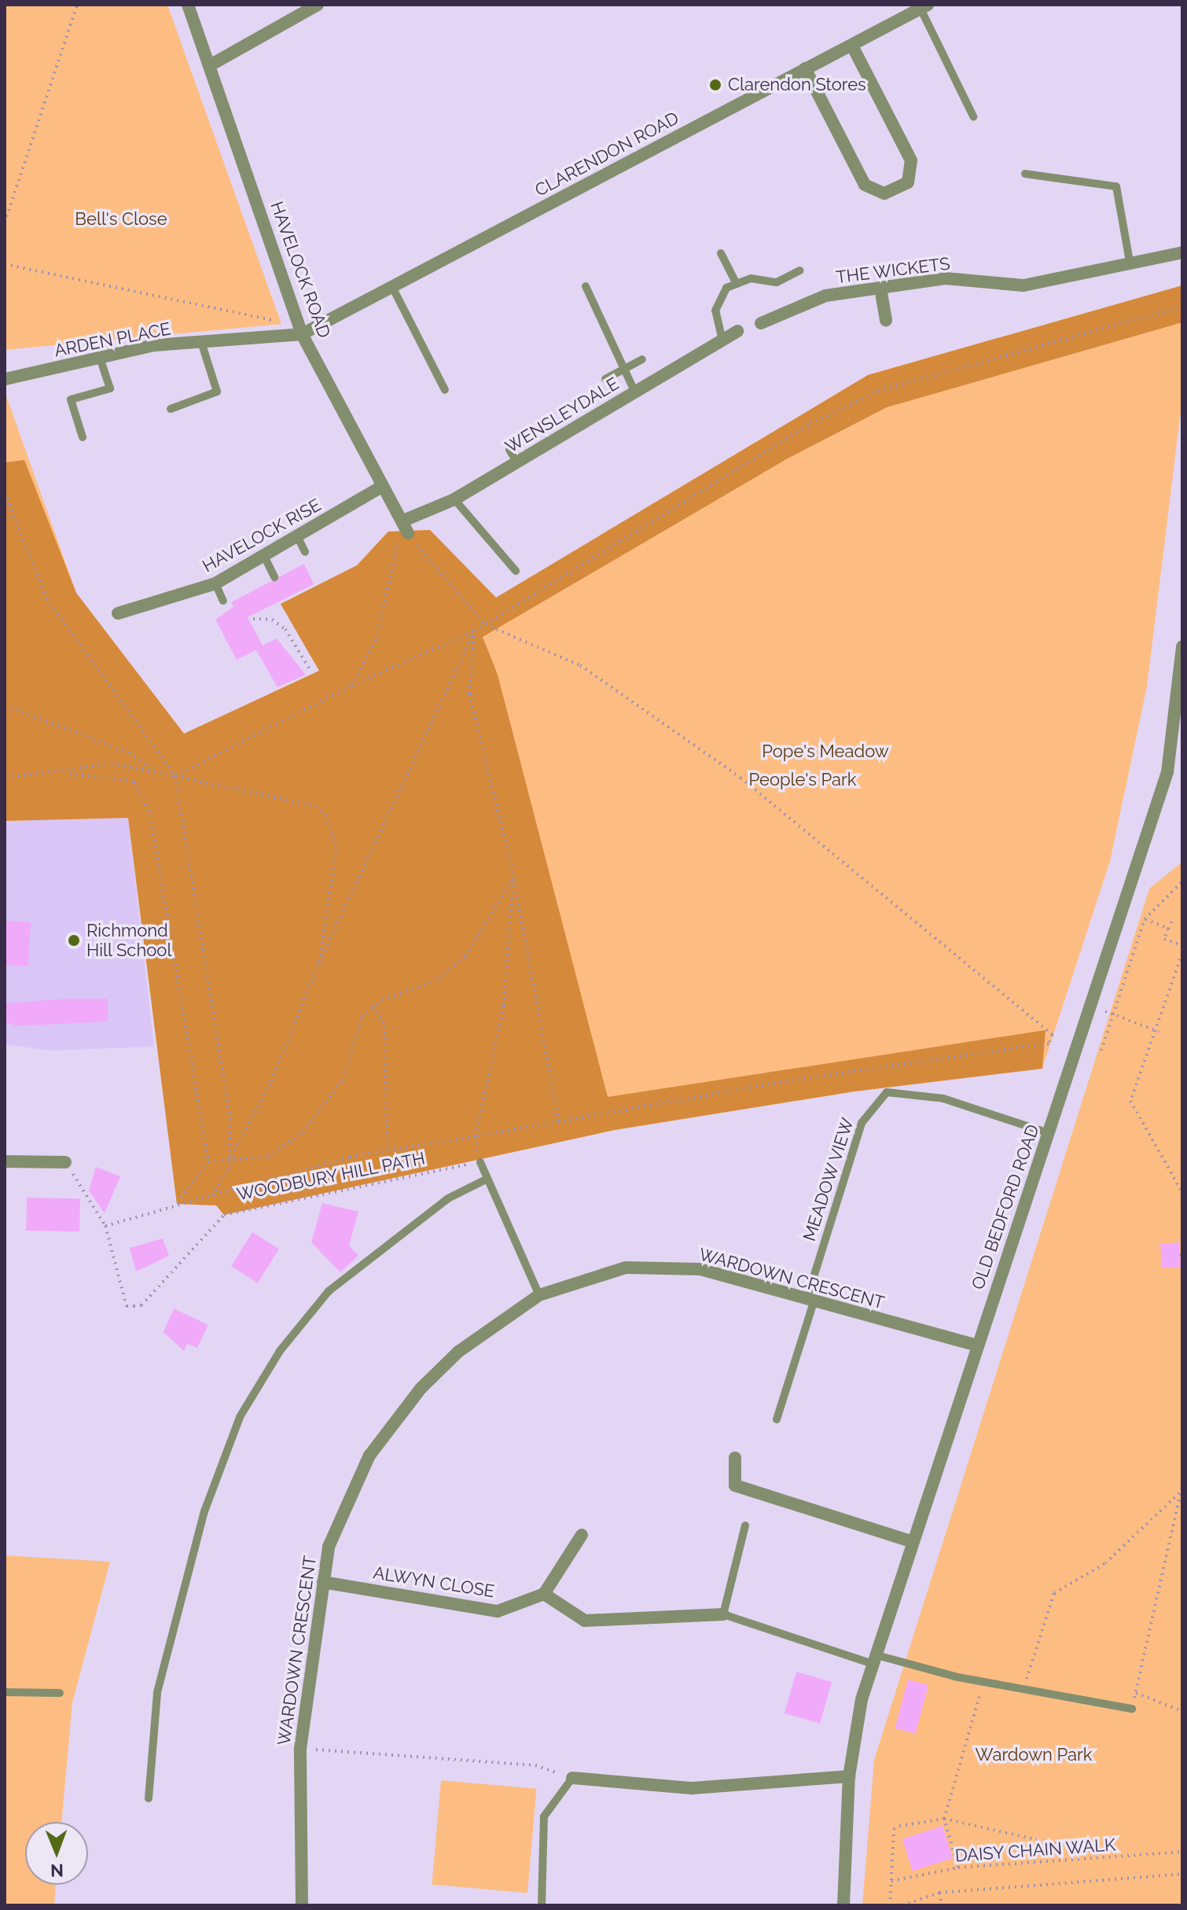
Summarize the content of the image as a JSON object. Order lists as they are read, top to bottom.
{
  "streets": {
    "street": [
      "CLARENDON ROAD",
      "HAVELOCK ROAD",
      "THE WICKETS",
      "ARDEN PLACE",
      "WENSLEYDALE",
      "HAVELOCK RISE",
      "OLD BEDFORD ROAD",
      "WARDOWN CRESCENT",
      "ALWYN CLOSE"
    ],
    "lane": ["MEADOW VIEW"],
    "path": ["WOODBURY HILL PATH", "DAISY CHAIN WALK"]
  },
  "crossings": [
    ["CLARENDON ROAD", "HAVELOCK ROAD"],
    ["CLARENDON ROAD", "ARDEN PLACE"],
    ["HAVELOCK ROAD", "ARDEN PLACE"],
    ["HAVELOCK ROAD", "WENSLEYDALE"],
    ["HAVELOCK ROAD", "HAVELOCK RISE"],
    ["MEADOW VIEW", "OLD BEDFORD ROAD"],
    ["MEADOW VIEW", "WARDOWN CRESCENT"],
    ["OLD BEDFORD ROAD", "WARDOWN CRESCENT"],
    ["WARDOWN CRESCENT", "ALWYN CLOSE"]
  ],
  "parks": [
    "Bell's Close",
    "Pope's Meadow",
    "People's Park",
    "Wardown Park"
  ],
  "places": ["Clarendon Stores", "Richmond Hill School"],
  "north": "bottom"
}
